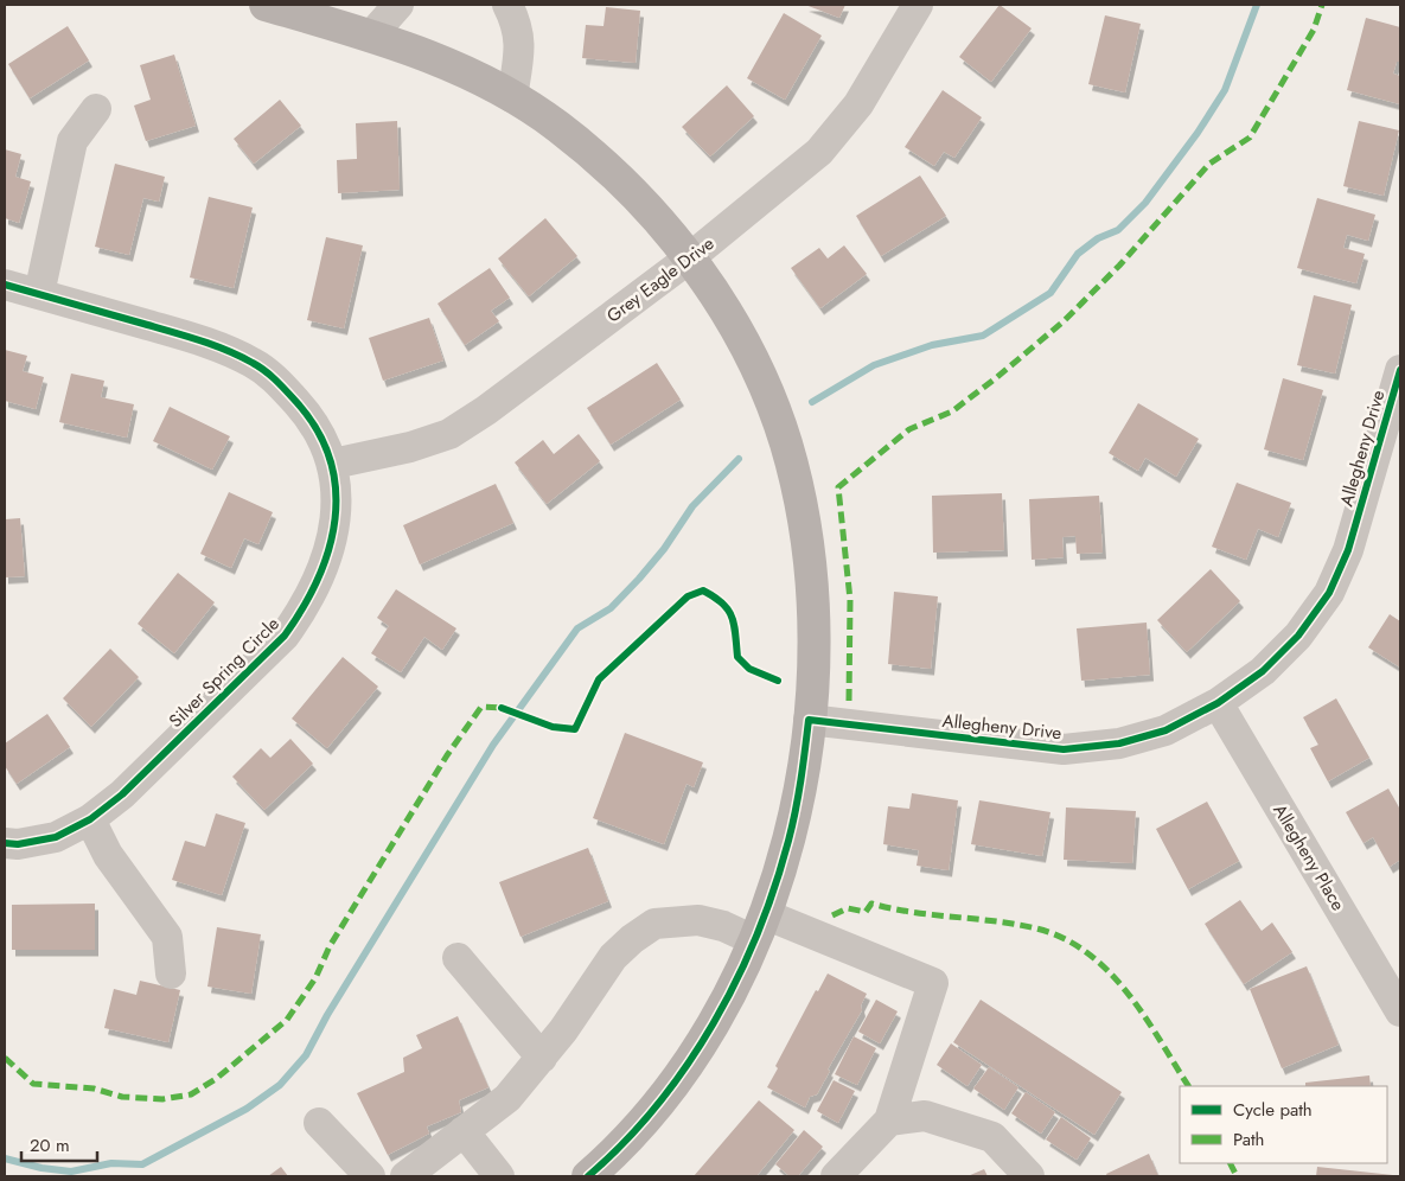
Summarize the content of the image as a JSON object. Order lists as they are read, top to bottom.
{
  "streets": {
    "street": [
      "Grey Eagle Drive",
      "Allegheny Drive",
      "Silver Spring Circle",
      "Allegheny Place"
    ]
  },
  "crossings": [
    ["Grey Eagle Drive", "Silver Spring Circle"],
    ["Allegheny Drive", "Allegheny Place"]
  ],
  "legend": ["Cycle path", "Path"],
  "scale_bar": "20 m"
}
